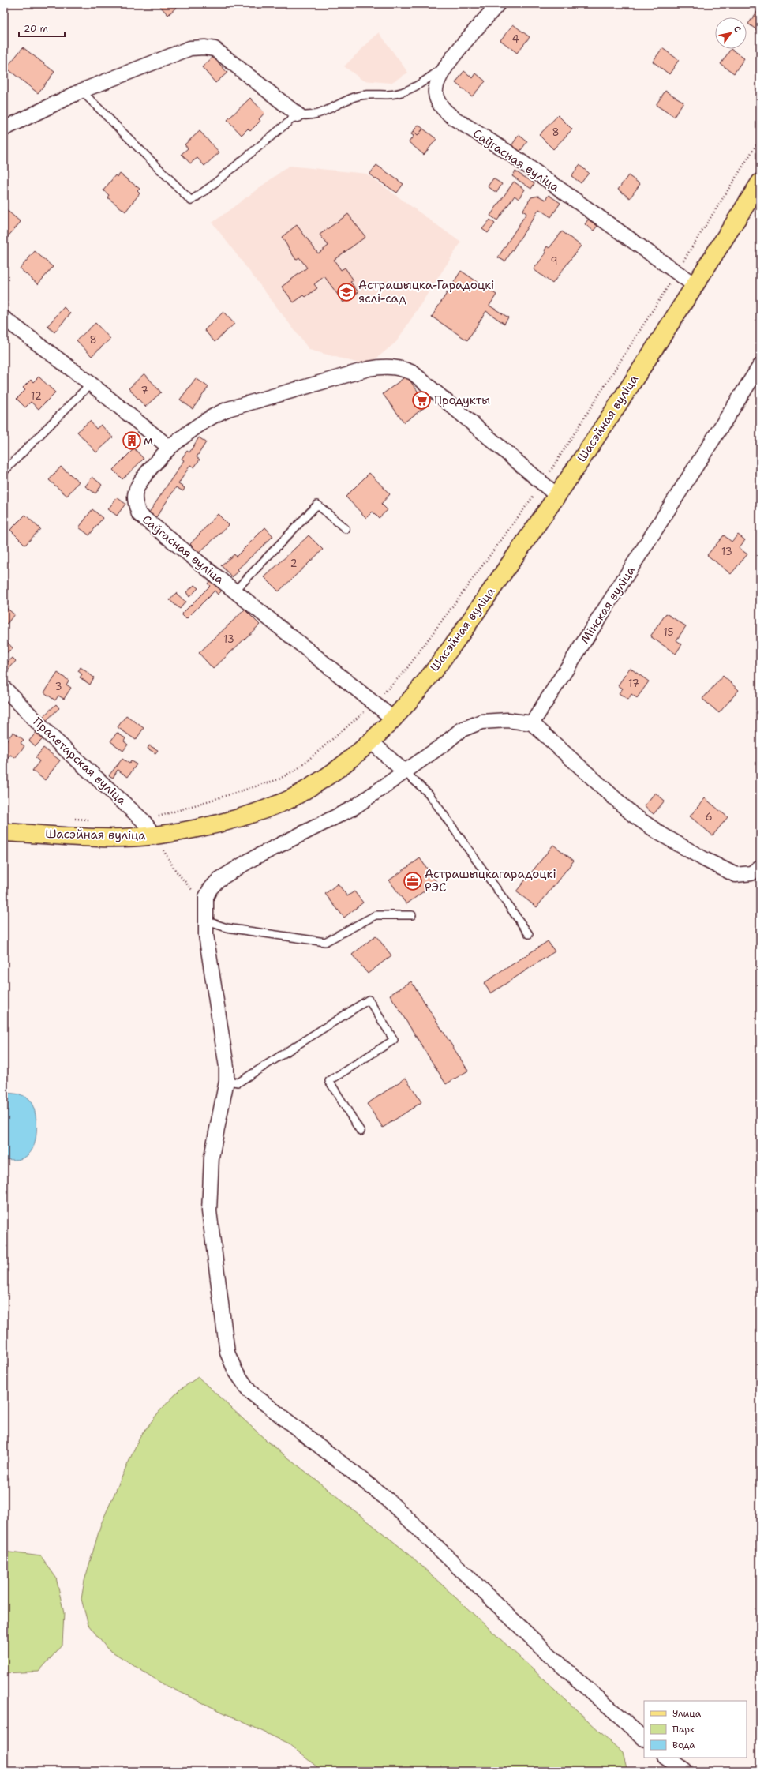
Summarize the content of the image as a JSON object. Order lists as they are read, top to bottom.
{
  "streets": {
    "main road": ["Шасэйная вуліца"],
    "street": ["Саўгасная вуліца", "Мінская вуліца", "Пралетарская вуліца"]
  },
  "crossings": [
    ["Саўгасная вуліца", "Шасэйная вуліца"],
    ["Шасэйная вуліца", "Пралетарская вуліца"]
  ],
  "places": {
    "school or university": ["Астрашыцка-Гарадоцкі яслі-сад"],
    "supermarket": ["Продукты"],
    "building": ["м"],
    "office": ["Астрашыцкагарадоцкі РЭС"]
  },
  "house_numbers": [
    "4",
    "8",
    "9",
    "8",
    "7",
    "12",
    "13",
    "2",
    "15",
    "13",
    "17",
    "3",
    "6"
  ],
  "legend": ["Улица", "Парк", "Вода"],
  "scale_bar": "20 m",
  "north": "top right"
}
